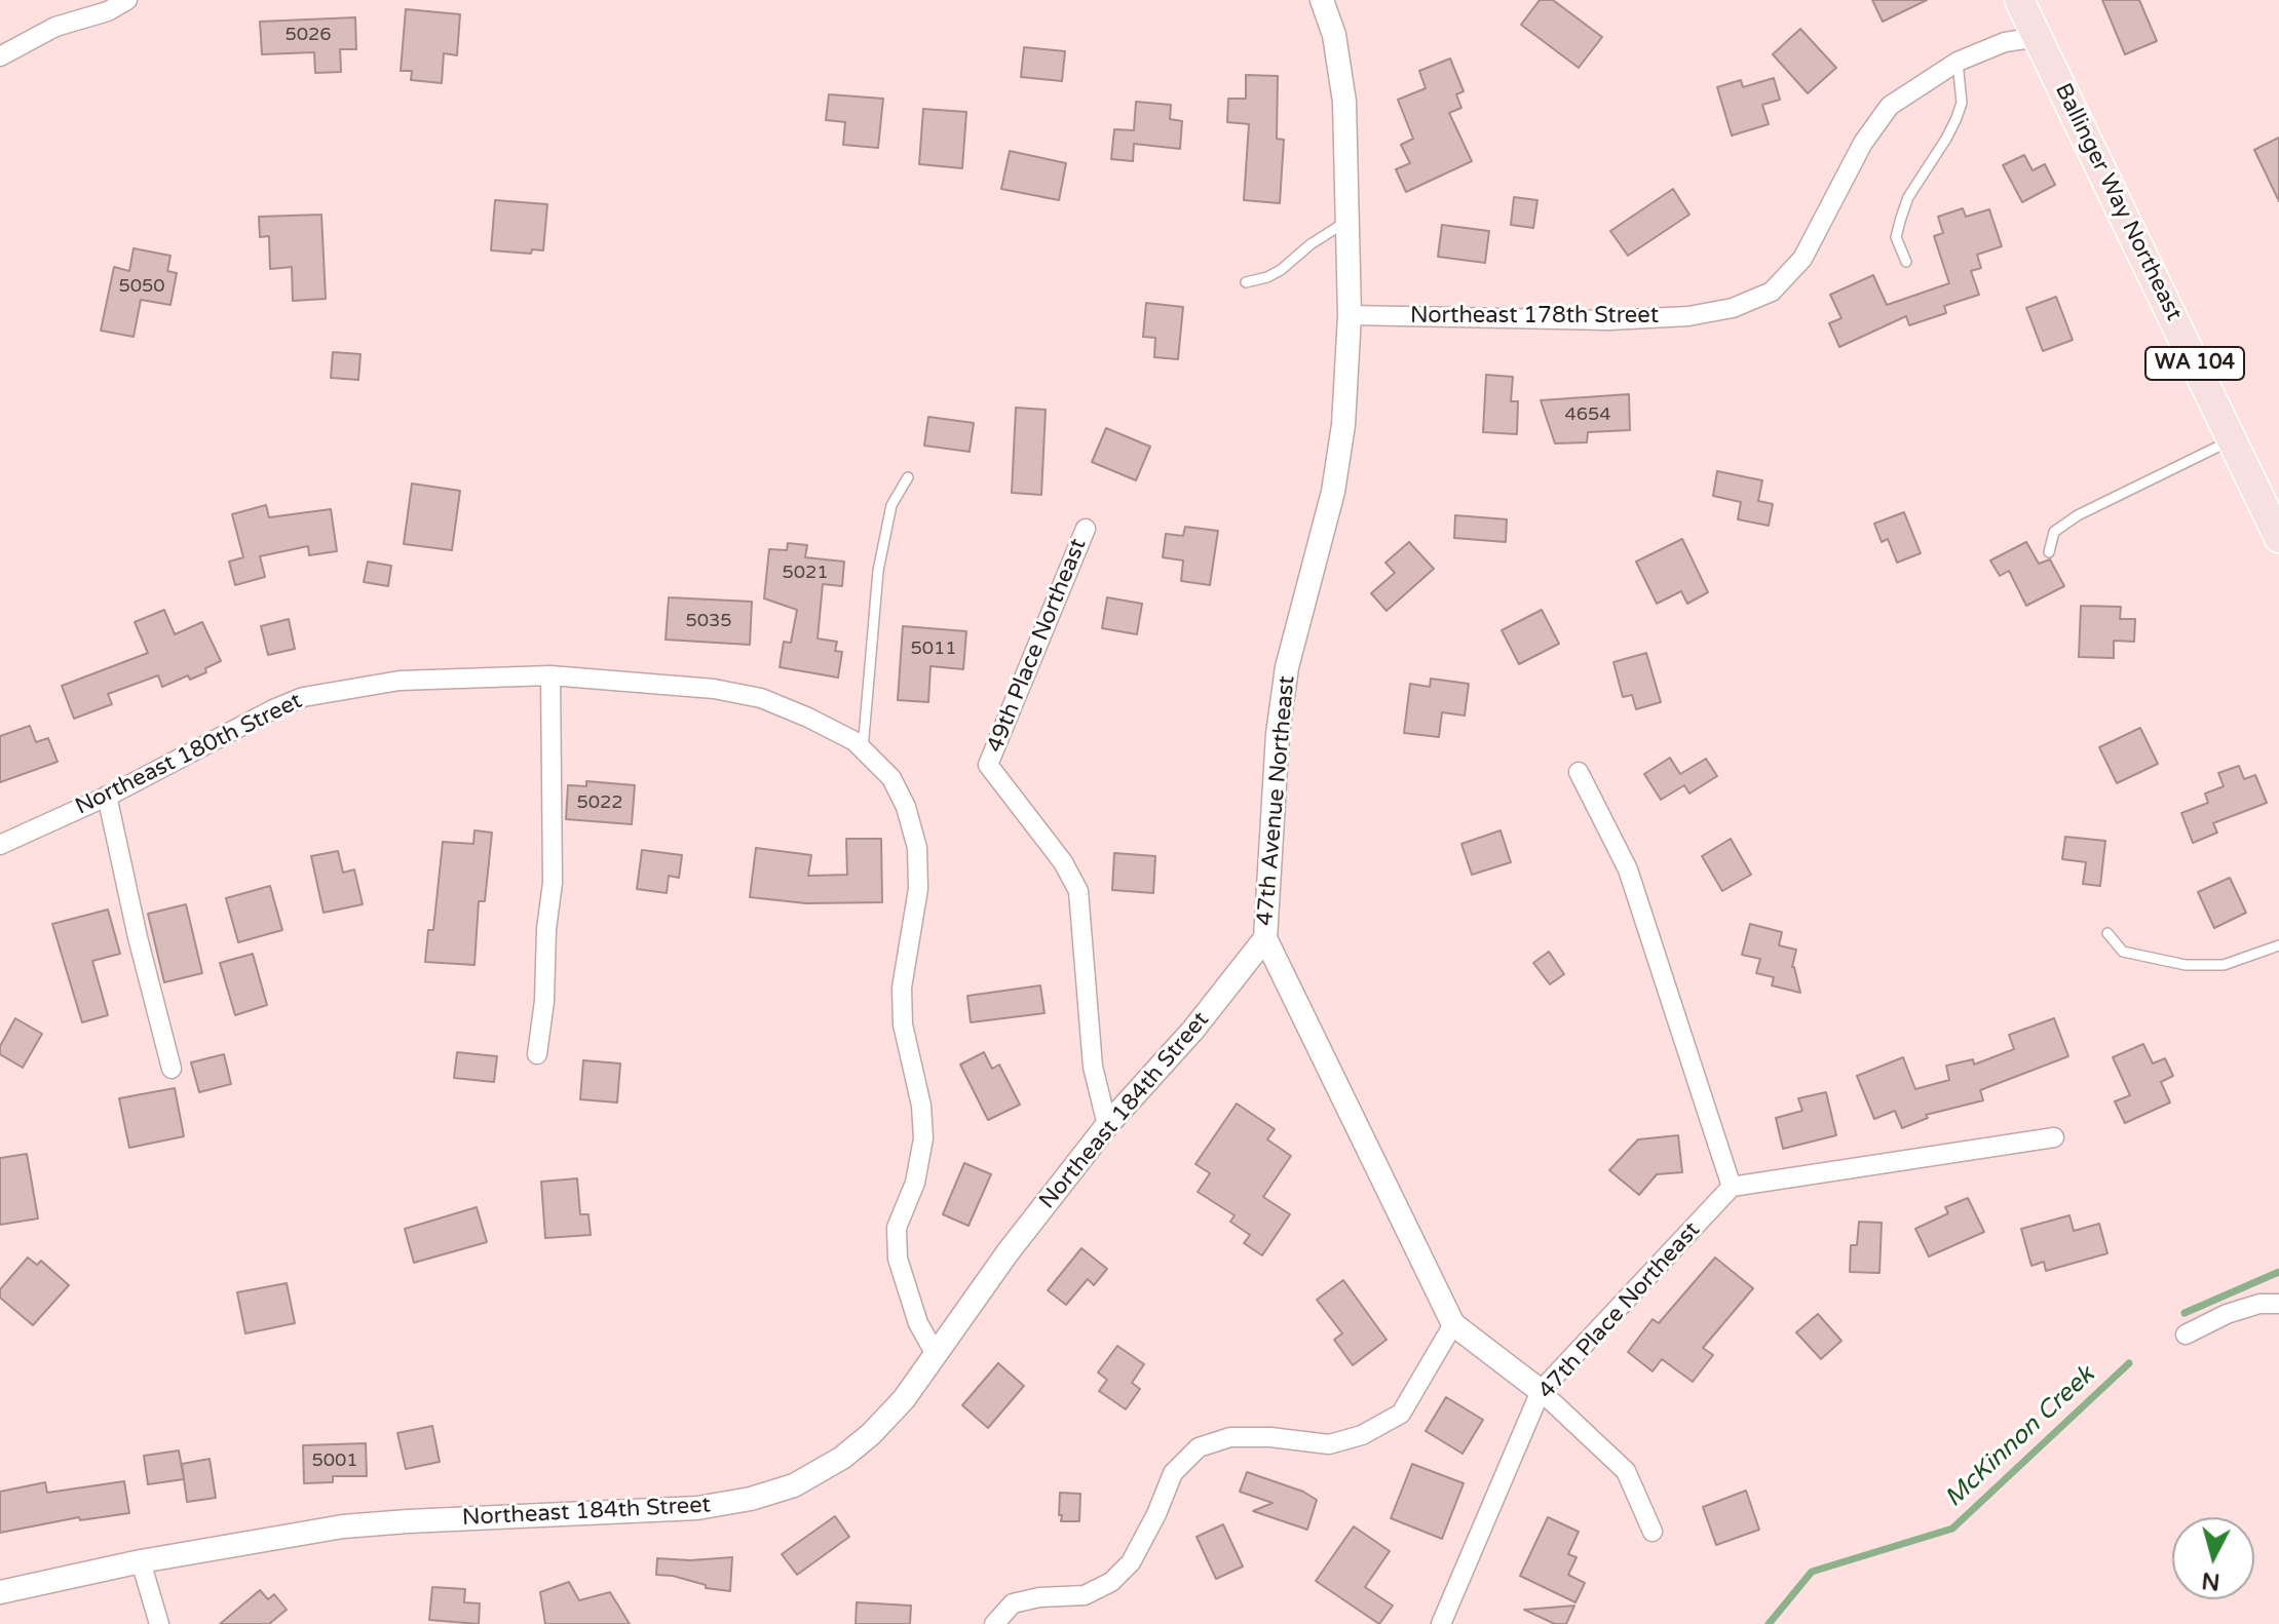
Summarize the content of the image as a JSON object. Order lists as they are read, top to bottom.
{
  "streets": {
    "main road": ["Ballinger Way Northeast", "WA 104"],
    "street": [
      "Northeast 178th Street",
      "49th Place Northeast",
      "Northeast 180th Street",
      "47th Avenue Northeast",
      "Northeast 184th Street",
      "47th Place Northeast"
    ]
  },
  "crossings": [
    ["Ballinger Way Northeast", "Northeast 178th Street"],
    ["Northeast 178th Street", "47th Avenue Northeast"],
    ["49th Place Northeast", "Northeast 184th Street"],
    ["Northeast 180th Street", "Northeast 184th Street"],
    ["47th Avenue Northeast", "Northeast 184th Street"],
    ["47th Avenue Northeast", "47th Place Northeast"]
  ],
  "water": ["McKinnon Creek"],
  "house_numbers": [
    "5026",
    "5050",
    "4654",
    "5021",
    "5035",
    "5011",
    "5022",
    "5001"
  ],
  "north": "bottom"
}
